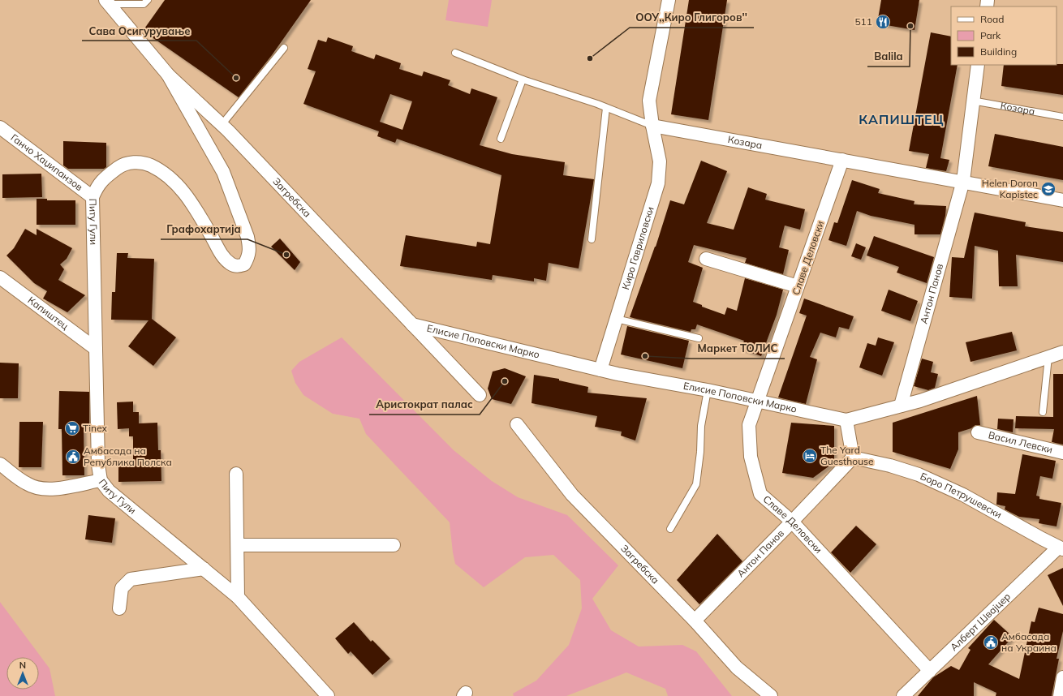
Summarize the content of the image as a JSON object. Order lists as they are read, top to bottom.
{
  "streets": {
    "street": [
      "Козара",
      "Ганчо Хаџипанзов",
      "Загребска",
      "Питу Гули",
      "Киро Гавриловски",
      "Славе Деловски",
      "Антон Панов",
      "Капиштец",
      "Елисие Поповски Марко",
      "Васил Левски",
      "Боро Петрушевски",
      "Алберт Швајцер"
    ]
  },
  "crossings": [
    ["Козара", "Киро Гавриловски"],
    ["Козара", "Славе Деловски"],
    ["Козара", "Антон Панов"],
    ["Ганчо Хаџипанзов", "Питу Гули"],
    ["Загребска", "Питу Гули"],
    ["Загребска", "Антон Панов"],
    ["Загребска", "Елисие Поповски Марко"],
    ["Питу Гули", "Капиштец"],
    ["Киро Гавриловски", "Елисие Поповски Марко"],
    ["Славе Деловски", "Антон Панов"],
    ["Славе Деловски", "Елисие Поповски Марко"],
    ["Славе Деловски", "Алберт Швајцер"],
    ["Антон Панов", "Елисие Поповски Марко"],
    ["Антон Панов", "Боро Петрушевски"],
    ["Боро Петрушевски", "Алберт Швајцер"]
  ],
  "districts": ["КАПИШТЕЦ"],
  "places": {
    "restaurant": ["511"],
    "other": [
      "Balila",
      "ООУ,,Киро Глигоров''",
      "Сава Осигурување",
      "Графохартија",
      "Маркет ТОЛИС",
      "Аристократ палас"
    ],
    "school or university": ["Helen Doron Kapistec"],
    "supermarket": ["Tinex"],
    "hotel": ["The Yard Guesthouse"],
    "public building": ["Амбасада на Република Полска", "Амбасада на Украина"]
  },
  "legend": ["Road", "Park", "Building"],
  "north": "top"
}
